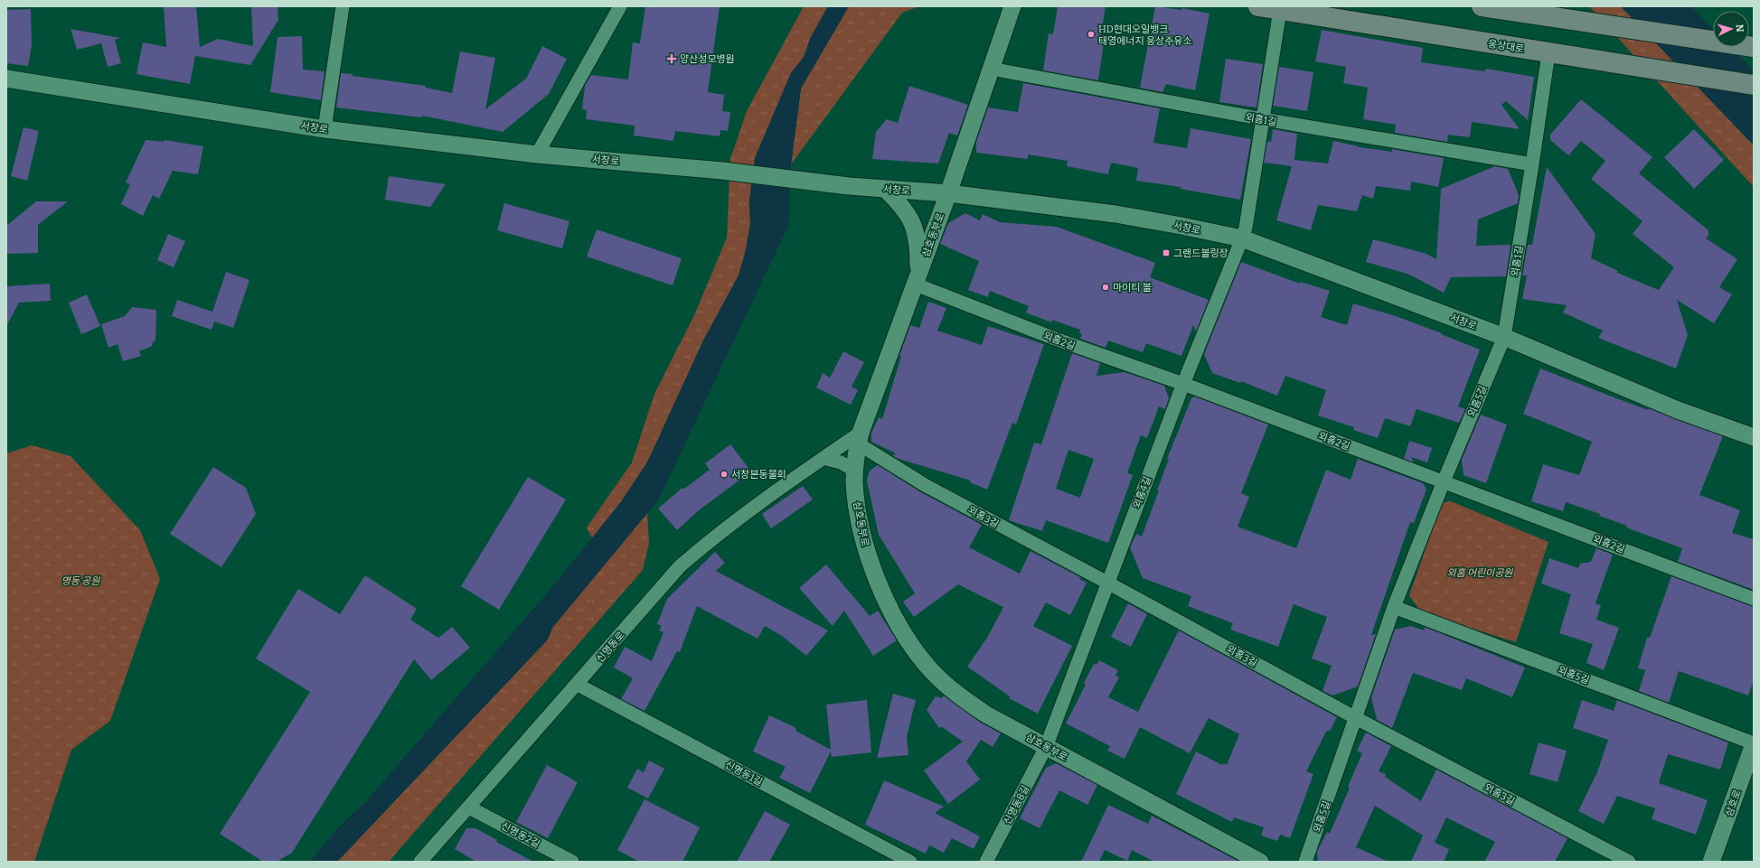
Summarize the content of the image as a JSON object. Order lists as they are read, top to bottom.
{
  "streets": {
    "main road": ["웅상대로"],
    "street": [
      "외홈1길",
      "서창로",
      "삼호동부로",
      "외홈2길",
      "외홈5길",
      "외홈4길",
      "외홈3길",
      "신명동로",
      "신명동1길",
      "삼호로",
      "신명동8길",
      "신명동2길"
    ]
  },
  "crossings": [
    ["웅상대로", "외홈1길"],
    ["웅상대로", "외홈4길"],
    ["외홈1길", "서창로"],
    ["외홈1길", "삼호동부로"],
    ["외홈1길", "외홈5길"],
    ["외홈1길", "외홈4길"],
    ["서창로", "삼호동부로"],
    ["서창로", "외홈5길"],
    ["서창로", "외홈4길"],
    ["삼호동부로", "외홈2길"],
    ["삼호동부로", "외홈4길"],
    ["삼호동부로", "외홈3길"],
    ["삼호동부로", "신명동로"],
    ["삼호동부로", "신명동8길"],
    ["외홈2길", "외홈5길"],
    ["외홈2길", "외홈4길"],
    ["외홈5길", "외홈3길"],
    ["외홈5길", "삼호로"],
    ["외홈4길", "외홈3길"],
    ["외홈4길", "신명동8길"],
    ["외홈3길", "신명동로"],
    ["신명동로", "신명동1길"],
    ["신명동로", "신명동2길"]
  ],
  "parks": ["외홈 어린이공원", "명동 공원"],
  "places": {
    "other": ["HD현대오일뱅크 태영에너지 웅상주유소", "마이티 볼", "서창본동물회"],
    "health": ["양산성모병원"],
    "transit": ["그랜드볼링장"]
  },
  "north": "right"
}
